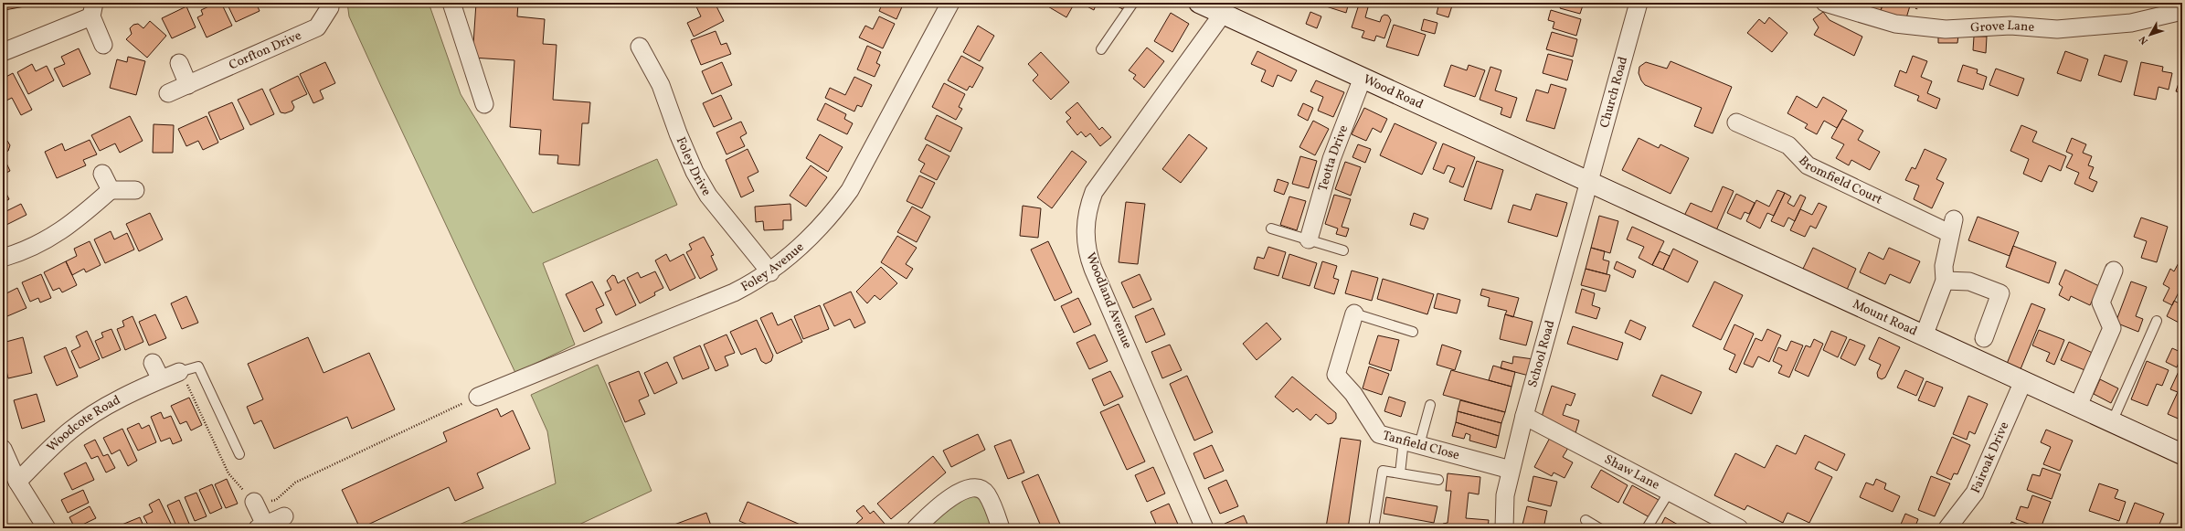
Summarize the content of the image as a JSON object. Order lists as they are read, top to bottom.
{
  "streets": {
    "street": [
      "Grove Lane",
      "Corfton Drive",
      "Church Road",
      "Wood Road",
      "Teotta Drive",
      "Foley Drive",
      "Bromfield Court",
      "Foley Avenue",
      "Woodland Avenue",
      "Mount Road",
      "School Road",
      "Woodcote Road",
      "Tanfield Close",
      "Fairoak Drive",
      "Shaw Lane"
    ]
  },
  "crossings": [
    ["Church Road", "Wood Road"],
    ["Church Road", "Mount Road"],
    ["Church Road", "School Road"],
    ["Wood Road", "Teotta Drive"],
    ["Wood Road", "Woodland Avenue"],
    ["Wood Road", "Mount Road"],
    ["Wood Road", "School Road"],
    ["Foley Drive", "Foley Avenue"],
    ["Mount Road", "School Road"],
    ["Mount Road", "Fairoak Drive"],
    ["School Road", "Tanfield Close"],
    ["School Road", "Shaw Lane"]
  ],
  "north": "bottom left"
}
